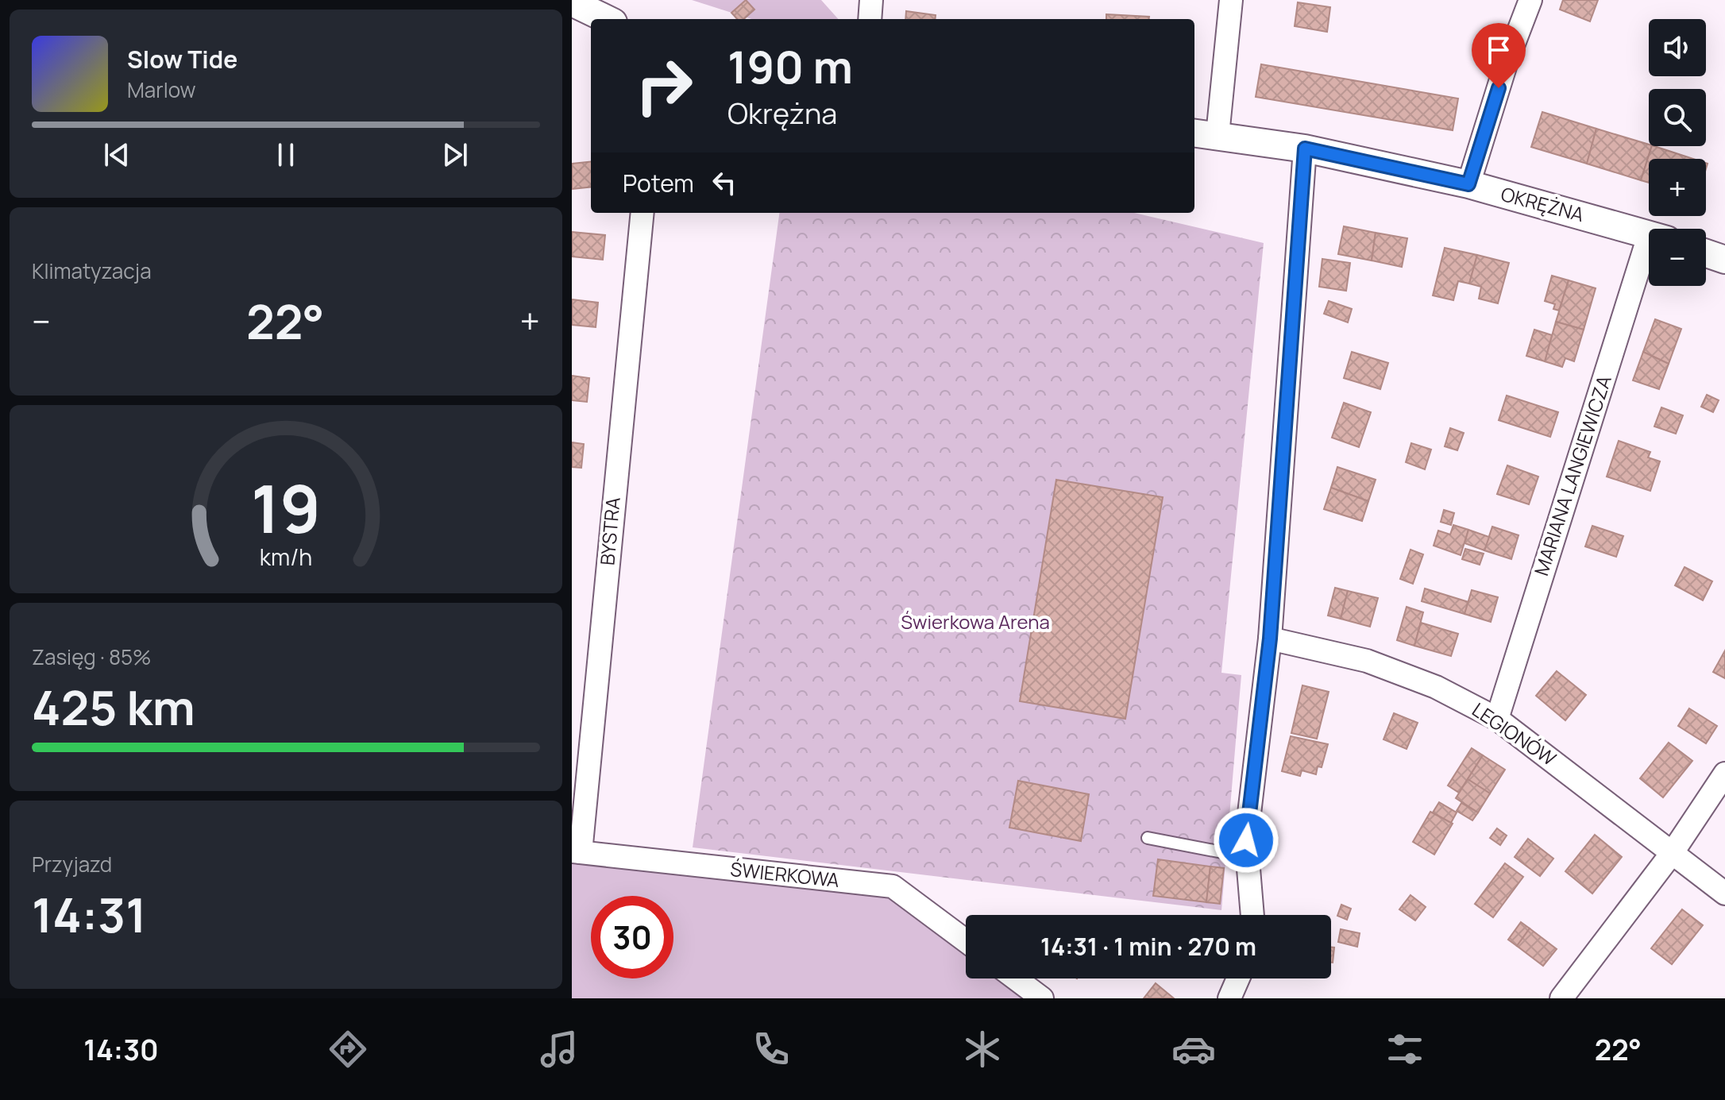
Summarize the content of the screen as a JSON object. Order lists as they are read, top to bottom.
{
  "streets": {
    "street": [
      "OKRĘŻNA",
      "MARIANA LANGIEWICZA",
      "BYSTRA",
      "LEGIONÓW",
      "ŚWIERKOWA"
    ]
  },
  "crossings": [
    ["MARIANA LANGIEWICZA", "LEGIONÓW"],
    ["BYSTRA", "ŚWIERKOWA"]
  ],
  "parks": ["Świerkowa Arena"],
  "page": {
    "map_buttons": ["+", "−"],
    "turn": ["190 m", "Okrężna"],
    "song": ["Slow Tide", "Marlow"],
    "then": "Potem",
    "tile": [
      "Klimatyzacja",
      ["Zasięg · 85%", "425 km"],
      ["Przyjazd", "14:31"]
    ],
    "heat": ["−", "22°", "+"],
    "limit": "30",
    "trip": "14:31 · 1 min · 270 m",
    "tabs": ["14:30", "22°"],
    "gauge": ["19", "km/h"]
  }
}
